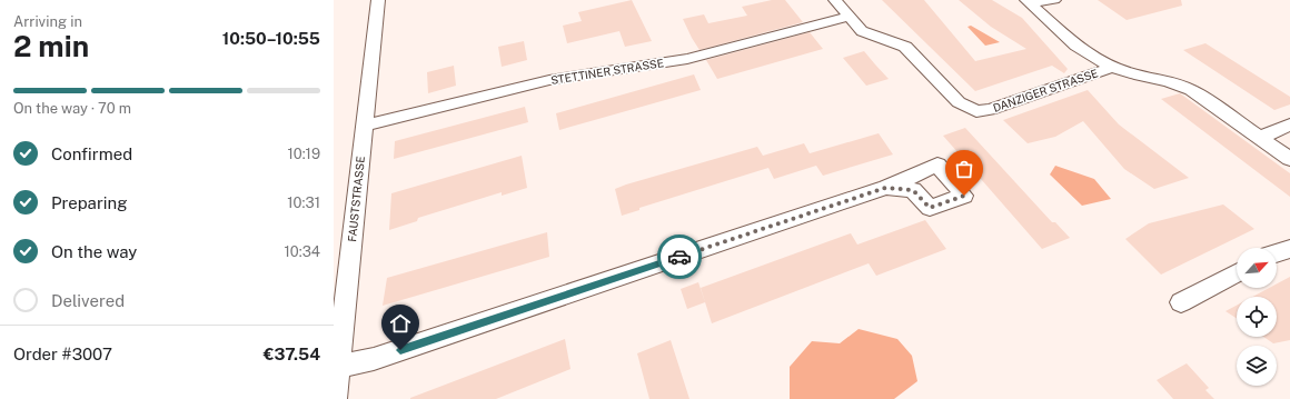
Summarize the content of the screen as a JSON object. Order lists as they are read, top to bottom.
{
  "streets": {
    "street": ["STETTINER STRASSE", "DANZIGER STRASSE", "FAUSTSTRASSE"]
  },
  "crossings": [
    ["STETTINER STRASSE", "DANZIGER STRASSE"],
    ["STETTINER STRASSE", "FAUSTSTRASSE"]
  ],
  "north": "top right",
  "page": {
    "heading": ["2 min", "Arriving in", "10:50–10:55"],
    "panel": ["Order #3007", "€37.54"],
    "bar": "On the way · 70 m",
    "list": [
      ["Confirmed", "10:19"],
      ["Preparing", "10:31"],
      ["On the way", "10:34"],
      "Delivered"
    ]
  }
}
